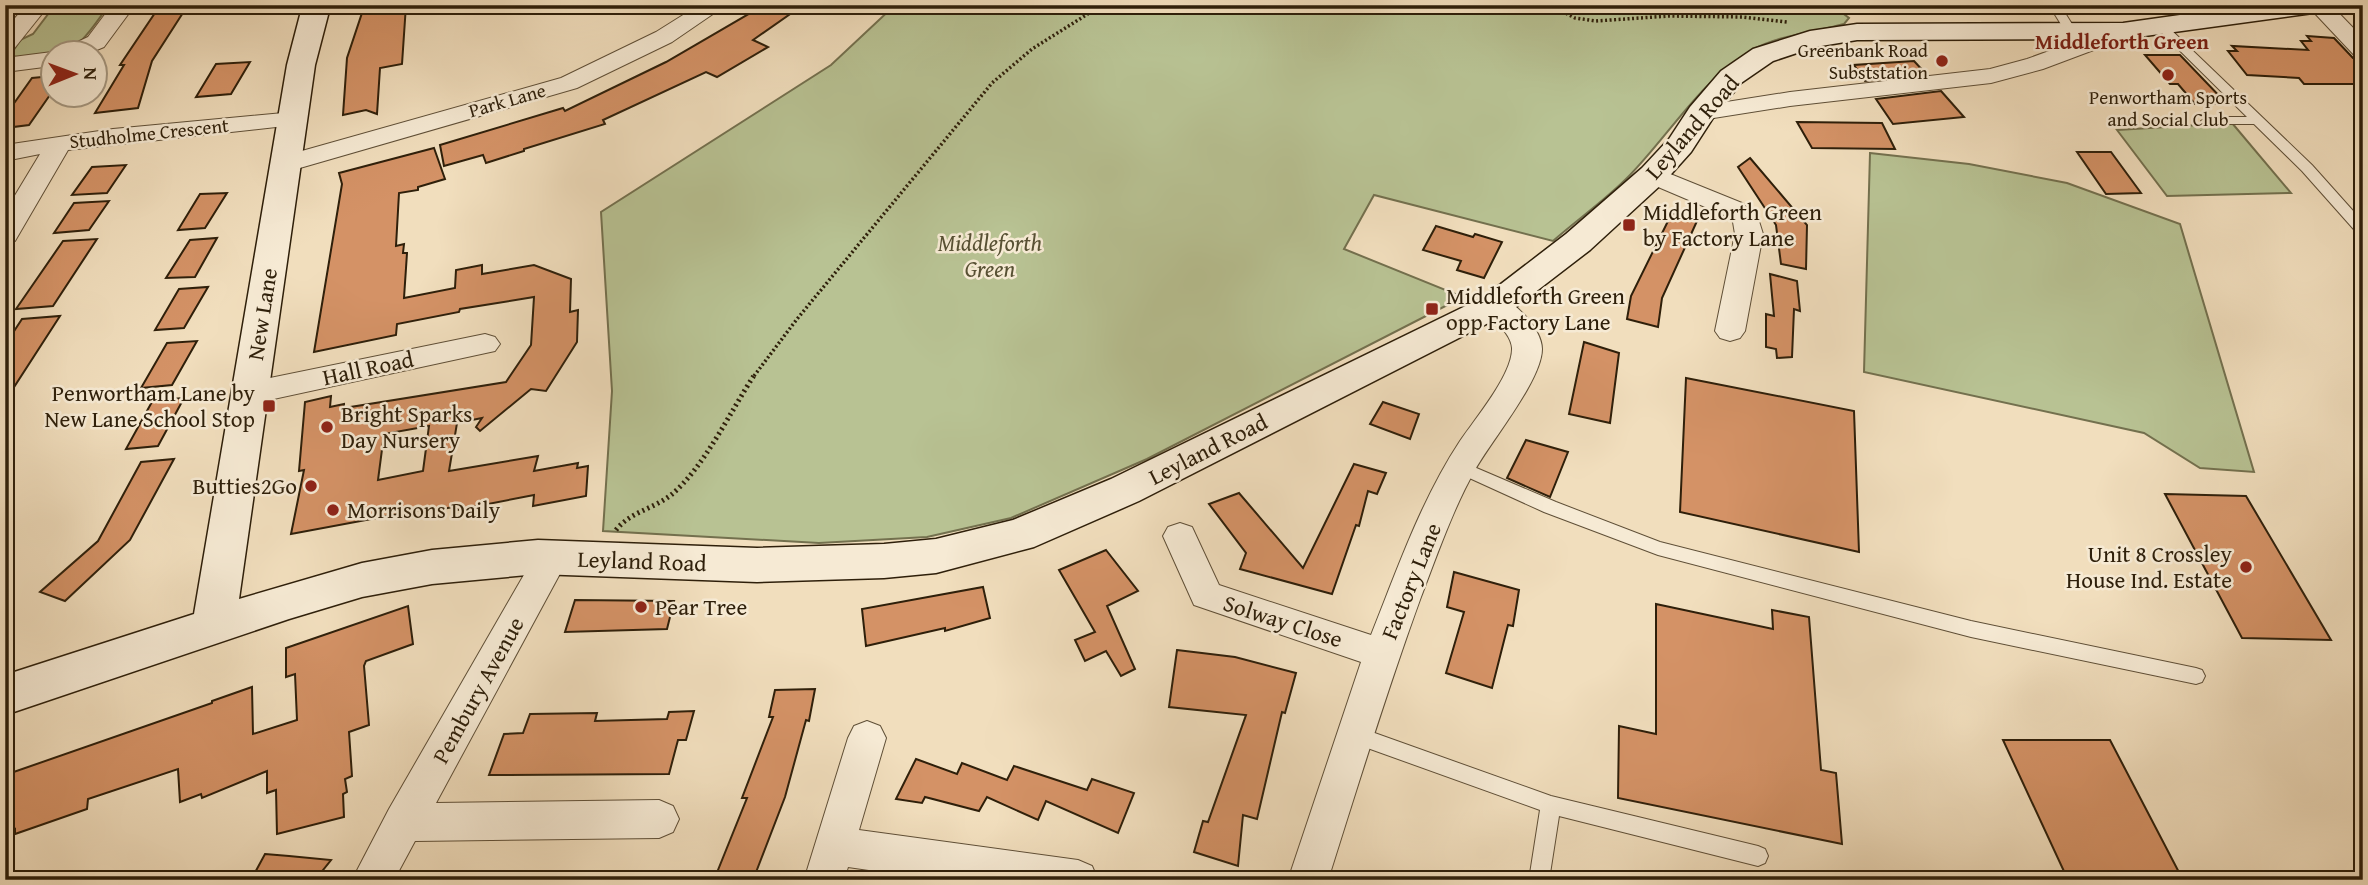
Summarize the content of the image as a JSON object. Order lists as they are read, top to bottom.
{
  "streets": {
    "main road": ["Leyland Road", "New Lane"],
    "street": [
      "Park Lane",
      "Studholme Crescent",
      "Hall Road",
      "Factory Lane",
      "Solway Close",
      "Pembury Avenue"
    ]
  },
  "crossings": [
    ["Park Lane", "New Lane"],
    ["Leyland Road", "New Lane"],
    ["Leyland Road", "Factory Lane"],
    ["Leyland Road", "Pembury Avenue"],
    ["Studholme Crescent", "New Lane"],
    ["New Lane", "Hall Road"],
    ["Factory Lane", "Solway Close"]
  ],
  "districts": ["Middleforth Green"],
  "parks": ["Middleforth Green"],
  "places": {
    "other": [
      "Greenbank Road Subststation",
      "Penwortham Sports and Social Club",
      "Bright Sparks Day Nursery",
      "Butties2Go",
      "Morrisons Daily",
      "Unit 8 Crossley House Ind. Estate",
      "Pear Tree"
    ],
    "transit": ["Middleforth Green by Factory Lane", "Middleforth Green opp Factory Lane", "Penwortham Lane by New Lane School Stop"]
  },
  "north": "right"
}
